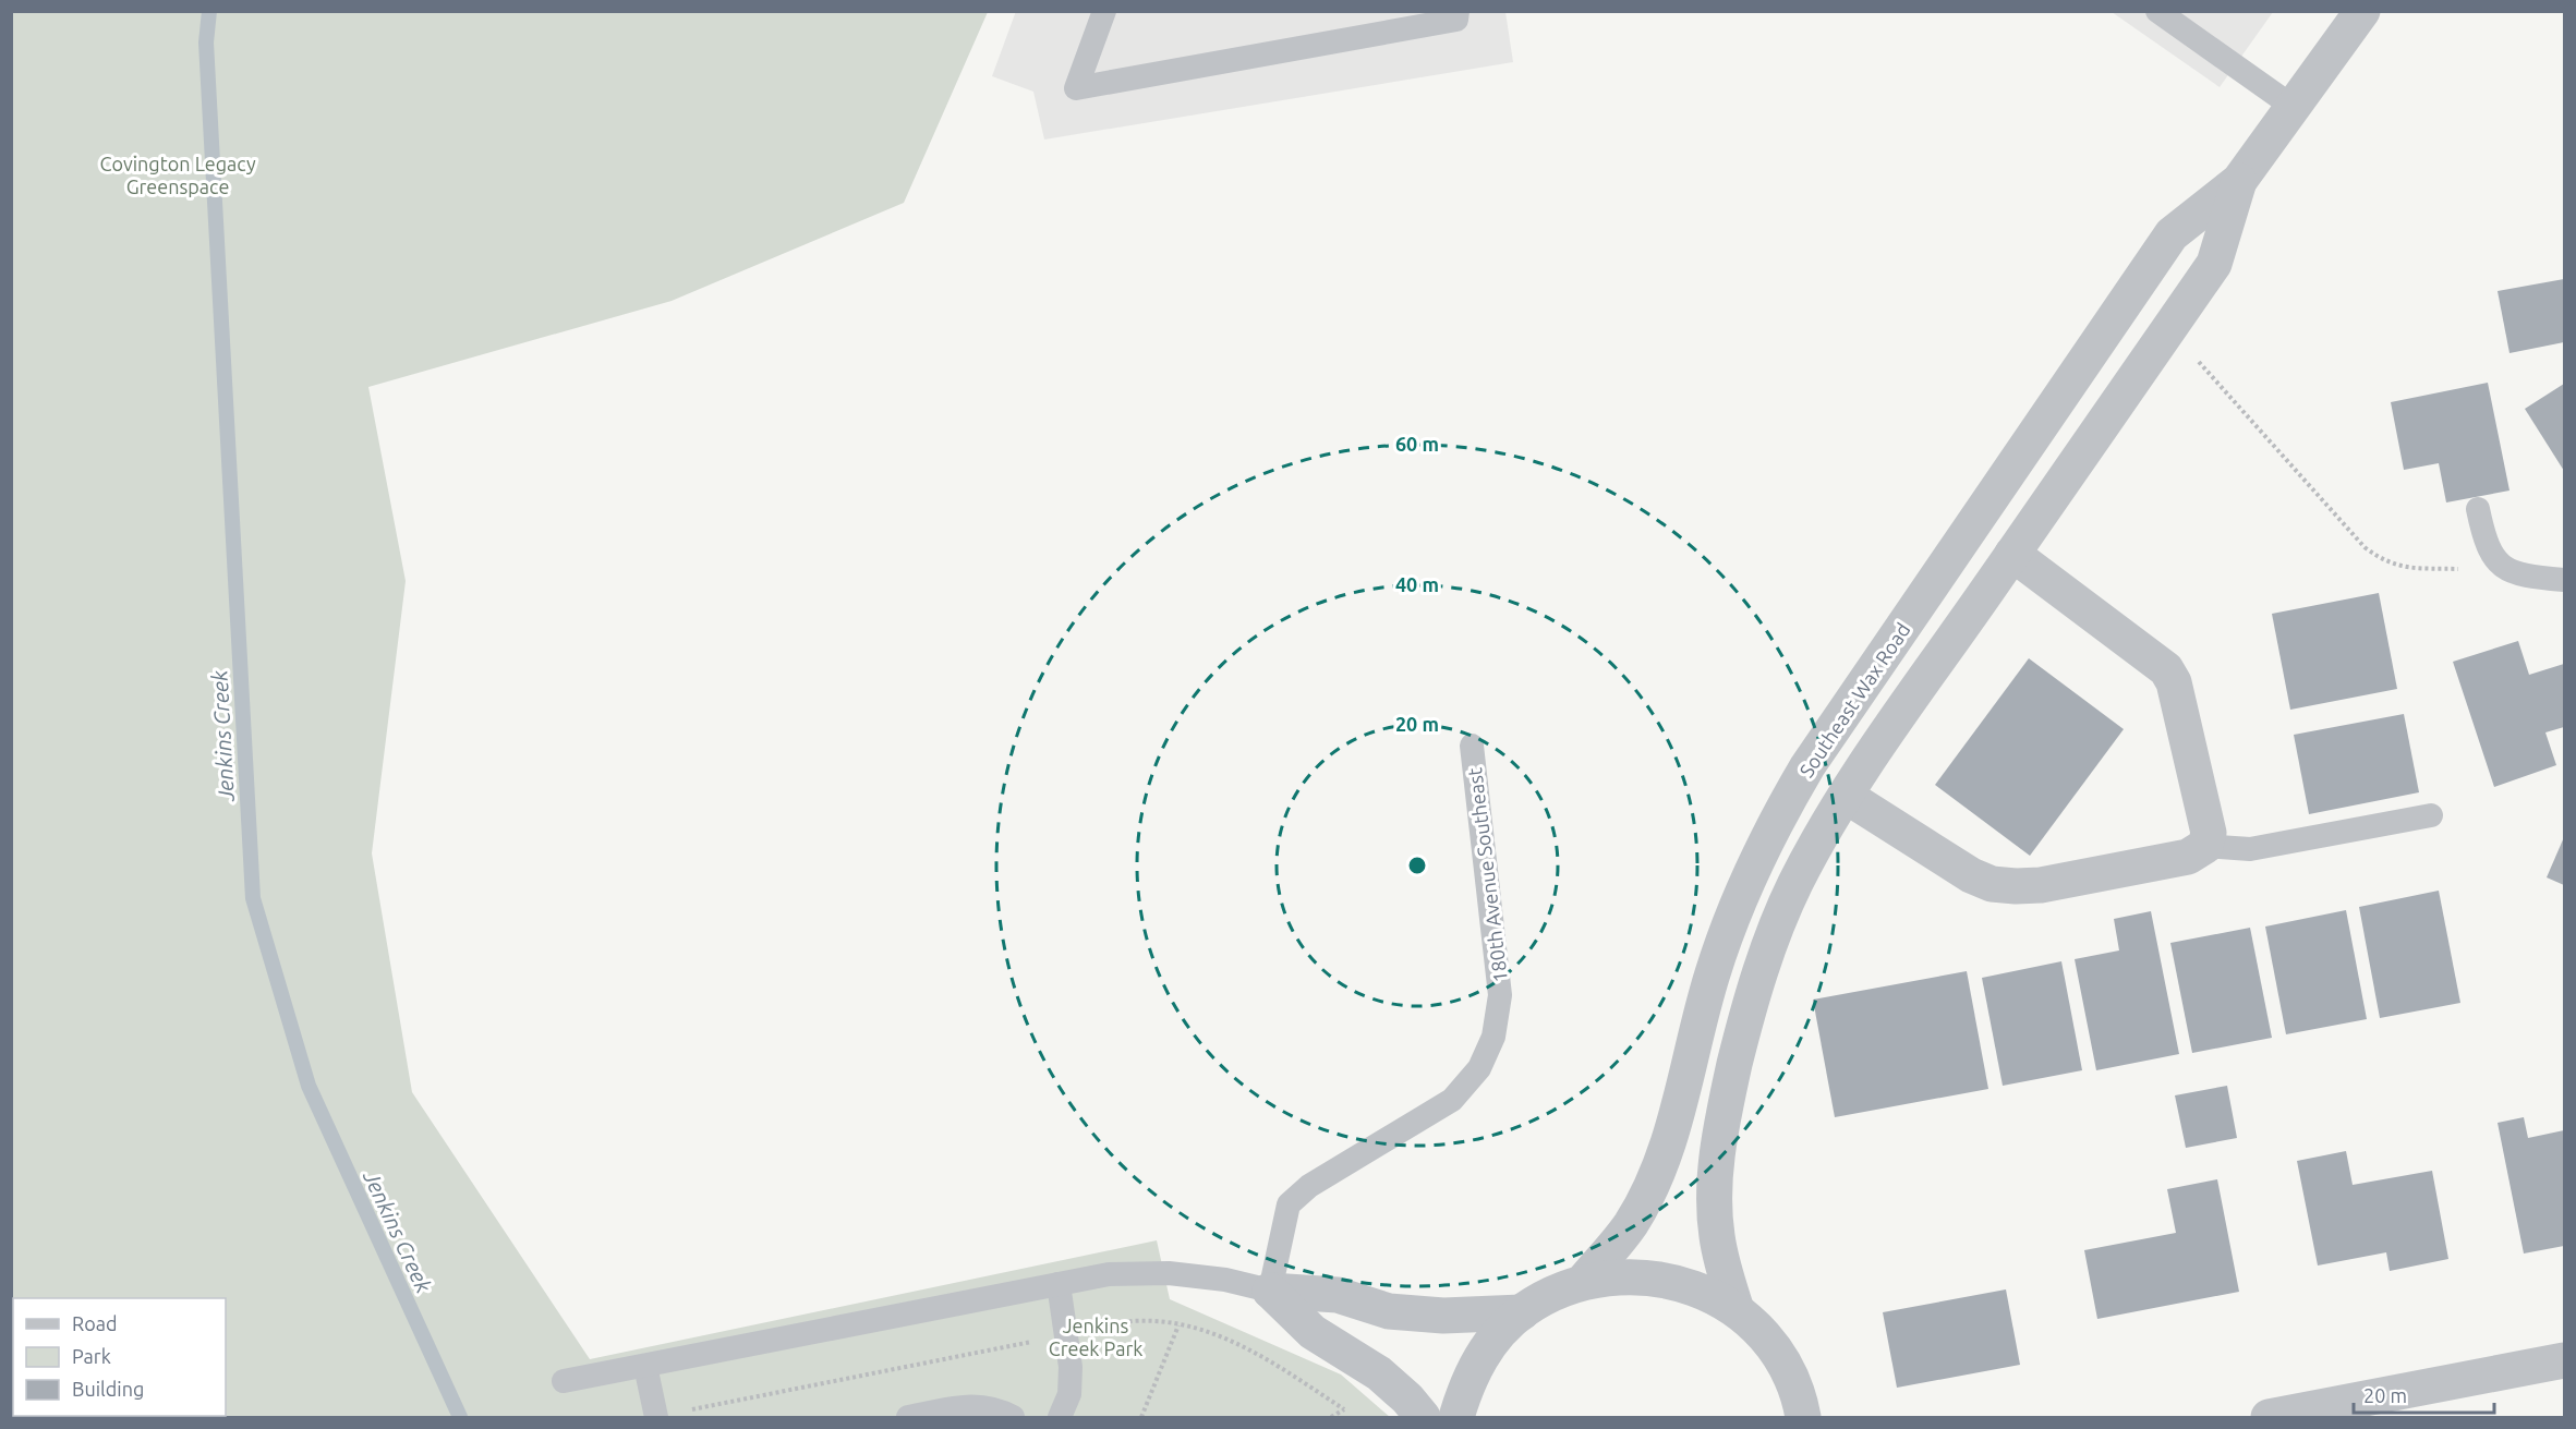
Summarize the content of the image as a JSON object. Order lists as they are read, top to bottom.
{
  "streets": {
    "street": ["Southeast Wax Road"],
    "lane": ["180th Avenue Southeast"]
  },
  "water": ["Jenkins Creek"],
  "parks": ["Covington Legacy Greenspace", "Jenkins Creek Park"],
  "legend": ["Road", "Park", "Building"],
  "scale_bar": "20 m",
  "rings": ["60 m", "40 m", "20 m"]
}
